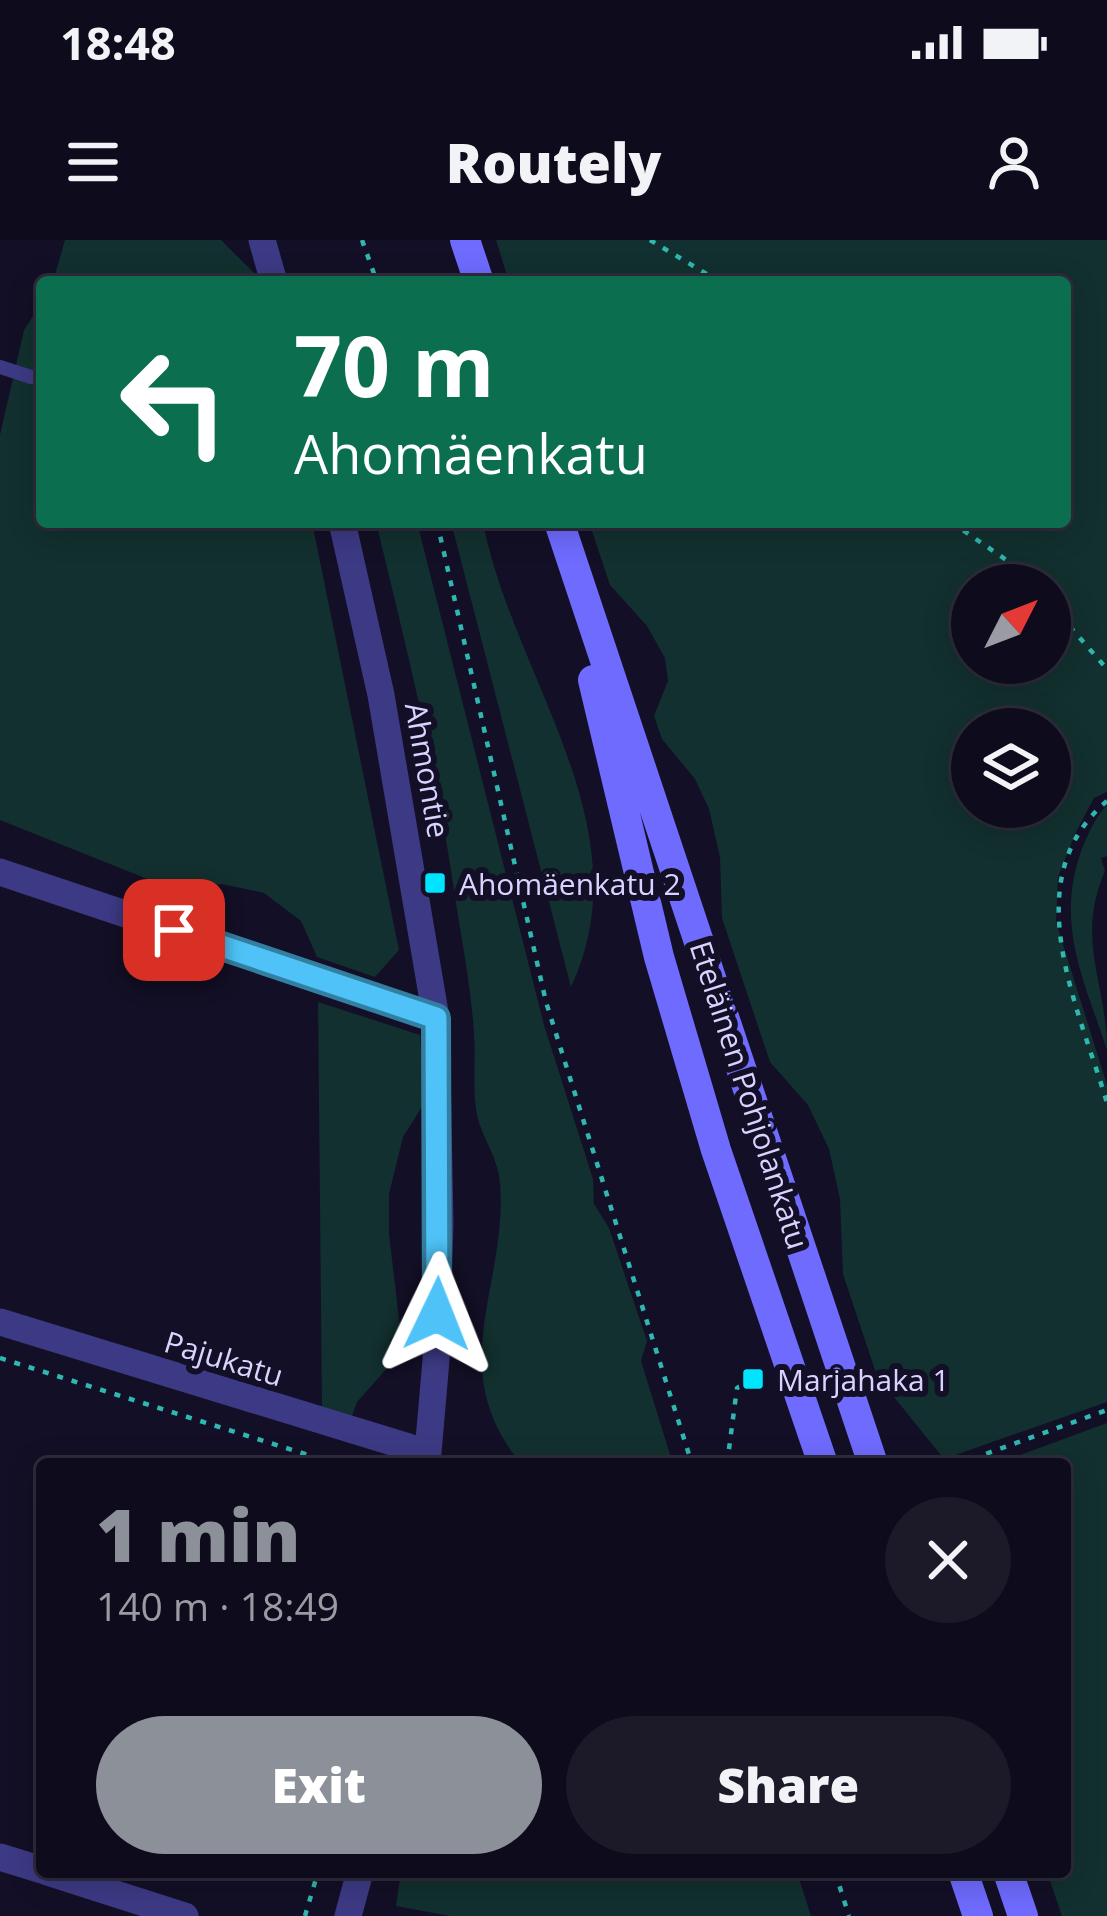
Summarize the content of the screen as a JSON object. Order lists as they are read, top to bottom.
{
  "streets": {
    "main road": ["Eteläinen Pohjolankatu"],
    "street": ["Ahmontie", "Pajukatu"]
  },
  "places": {
    "transit": ["Ahomäenkatu 2", "Marjahaka 1"]
  },
  "north": "top right",
  "page": {
    "status": "18:48",
    "header": "Routely",
    "turn": ["70 m", "Ahomäenkatu"],
    "heading": ["1 min", "140 m · 18:49"],
    "buttons": ["Exit", "Share"]
  }
}
